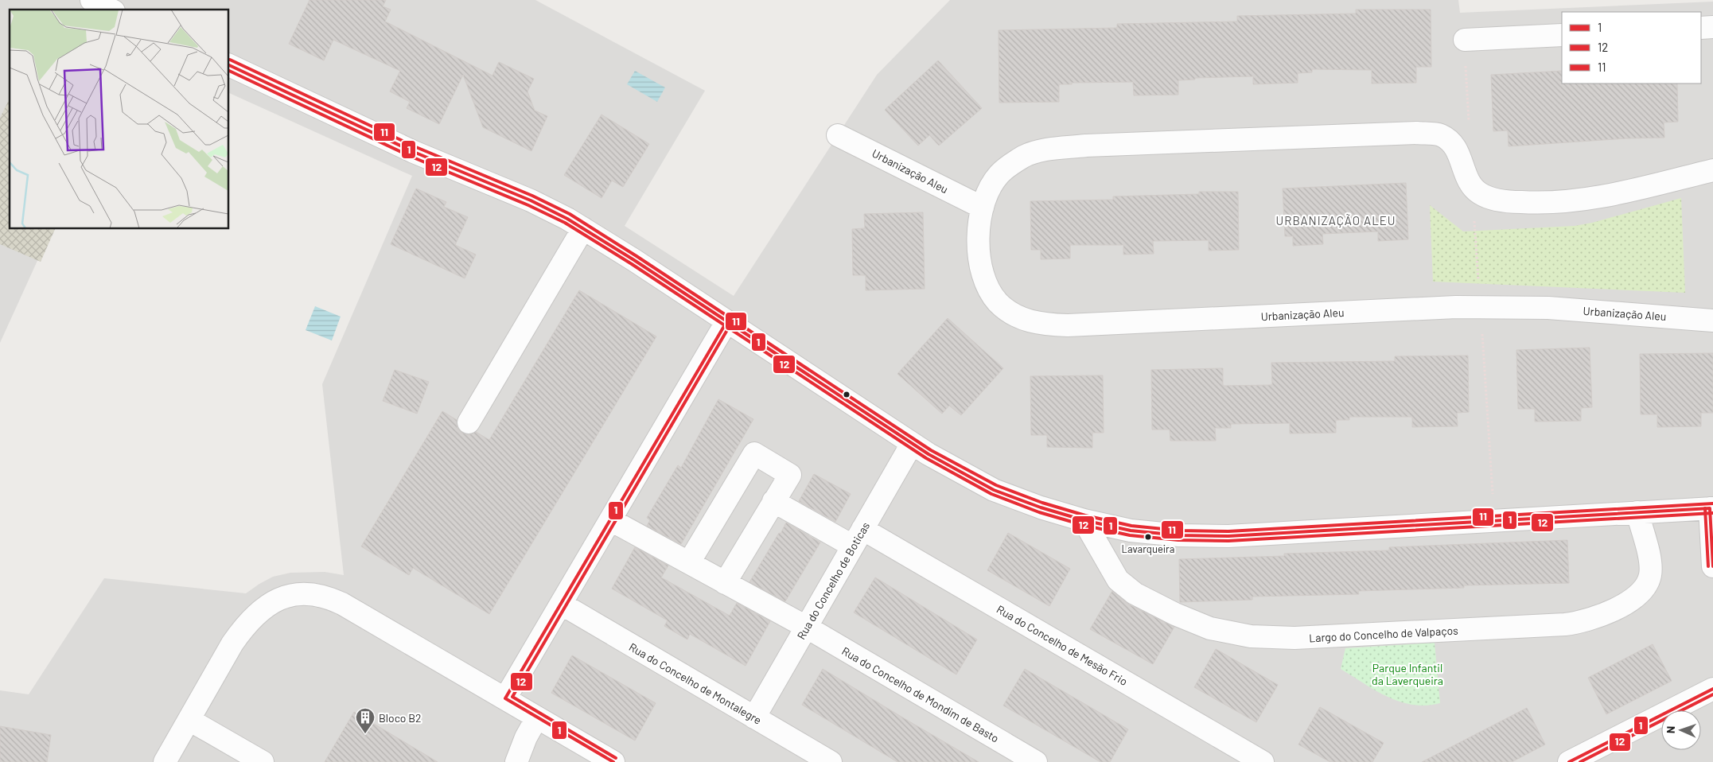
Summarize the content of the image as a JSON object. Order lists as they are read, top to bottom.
{
  "streets": {
    "street": [
      "Urbanização Aleu",
      "Rua do Concelho de Boticas",
      "Largo do Concelho de Valpaços",
      "Rua do Concelho de Mesão Frio",
      "Rua do Concelho de Montalegre",
      "Rua do Concelho de Mondim de Basto"
    ]
  },
  "crossings": [
    ["Rua do Concelho de Boticas", "Rua do Concelho de Mesão Frio"],
    ["Rua do Concelho de Boticas", "Rua do Concelho de Montalegre"],
    ["Rua do Concelho de Boticas", "Rua do Concelho de Mondim de Basto"]
  ],
  "districts": ["URBANIZAÇÃO ALEU"],
  "parks": ["Parque Infantil da Laverqueira"],
  "places": {
    "other": ["Lavarqueira"],
    "building": ["Bloco B2"]
  },
  "lines": ["transit line 11", "transit line 1", "transit line 12"],
  "legend": ["1", "12", "11"],
  "north": "left"
}
